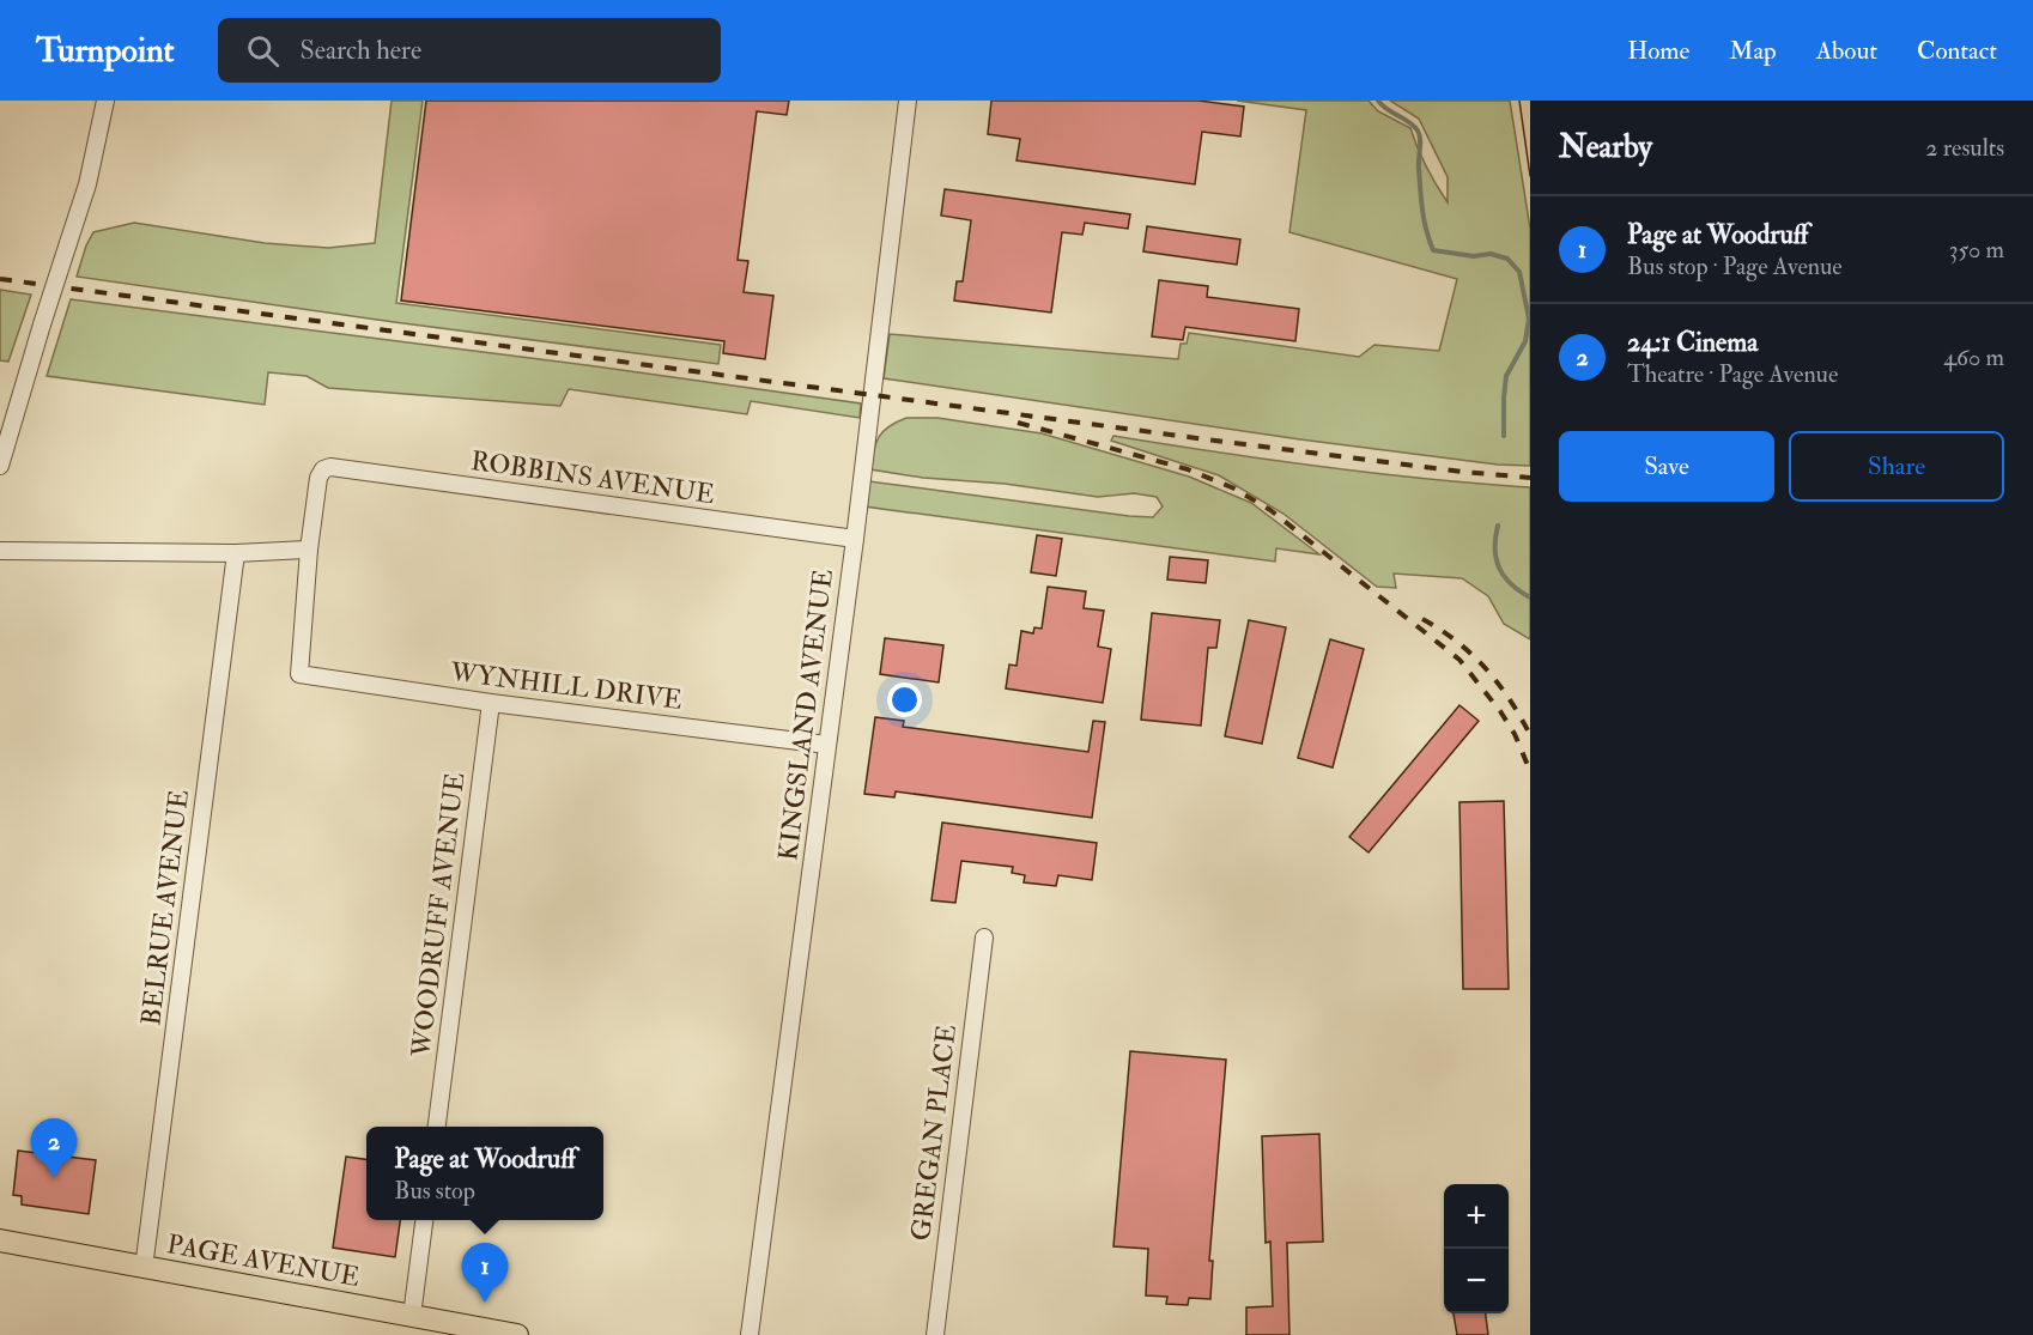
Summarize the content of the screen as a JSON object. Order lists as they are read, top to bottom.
{
  "streets": {
    "main road": ["PAGE AVENUE"],
    "street": [
      "ROBBINS AVENUE",
      "WYNHILL DRIVE",
      "KINGSLAND AVENUE",
      "BELRUE AVENUE",
      "WOODRUFF AVENUE",
      "GREGAN PLACE"
    ]
  },
  "crossings": [
    ["ROBBINS AVENUE", "WYNHILL DRIVE"],
    ["ROBBINS AVENUE", "KINGSLAND AVENUE"],
    ["WYNHILL DRIVE", "KINGSLAND AVENUE"],
    ["WYNHILL DRIVE", "WOODRUFF AVENUE"],
    ["BELRUE AVENUE", "PAGE AVENUE"]
  ],
  "page": {
    "header": "Turnpoint",
    "search": "Search here",
    "nav": [
      "Home",
      "Map",
      "About",
      "Contact"
    ],
    "heading": ["Nearby", "2 results"],
    "list": [
      {
        "mark": "1",
        "name": "Page at Woodruff",
        "note": "Bus stop · Page Avenue",
        "value": "350 m"
      },
      {
        "mark": "2",
        "name": "24:1 Cinema",
        "note": "Theatre · Page Avenue",
        "value": "460 m"
      }
    ],
    "buttons": ["Save", "Share"],
    "pins": ["2", "1"],
    "popup": ["Page at Woodruff", "Bus stop"],
    "map_buttons": ["+", "−"]
  }
}
